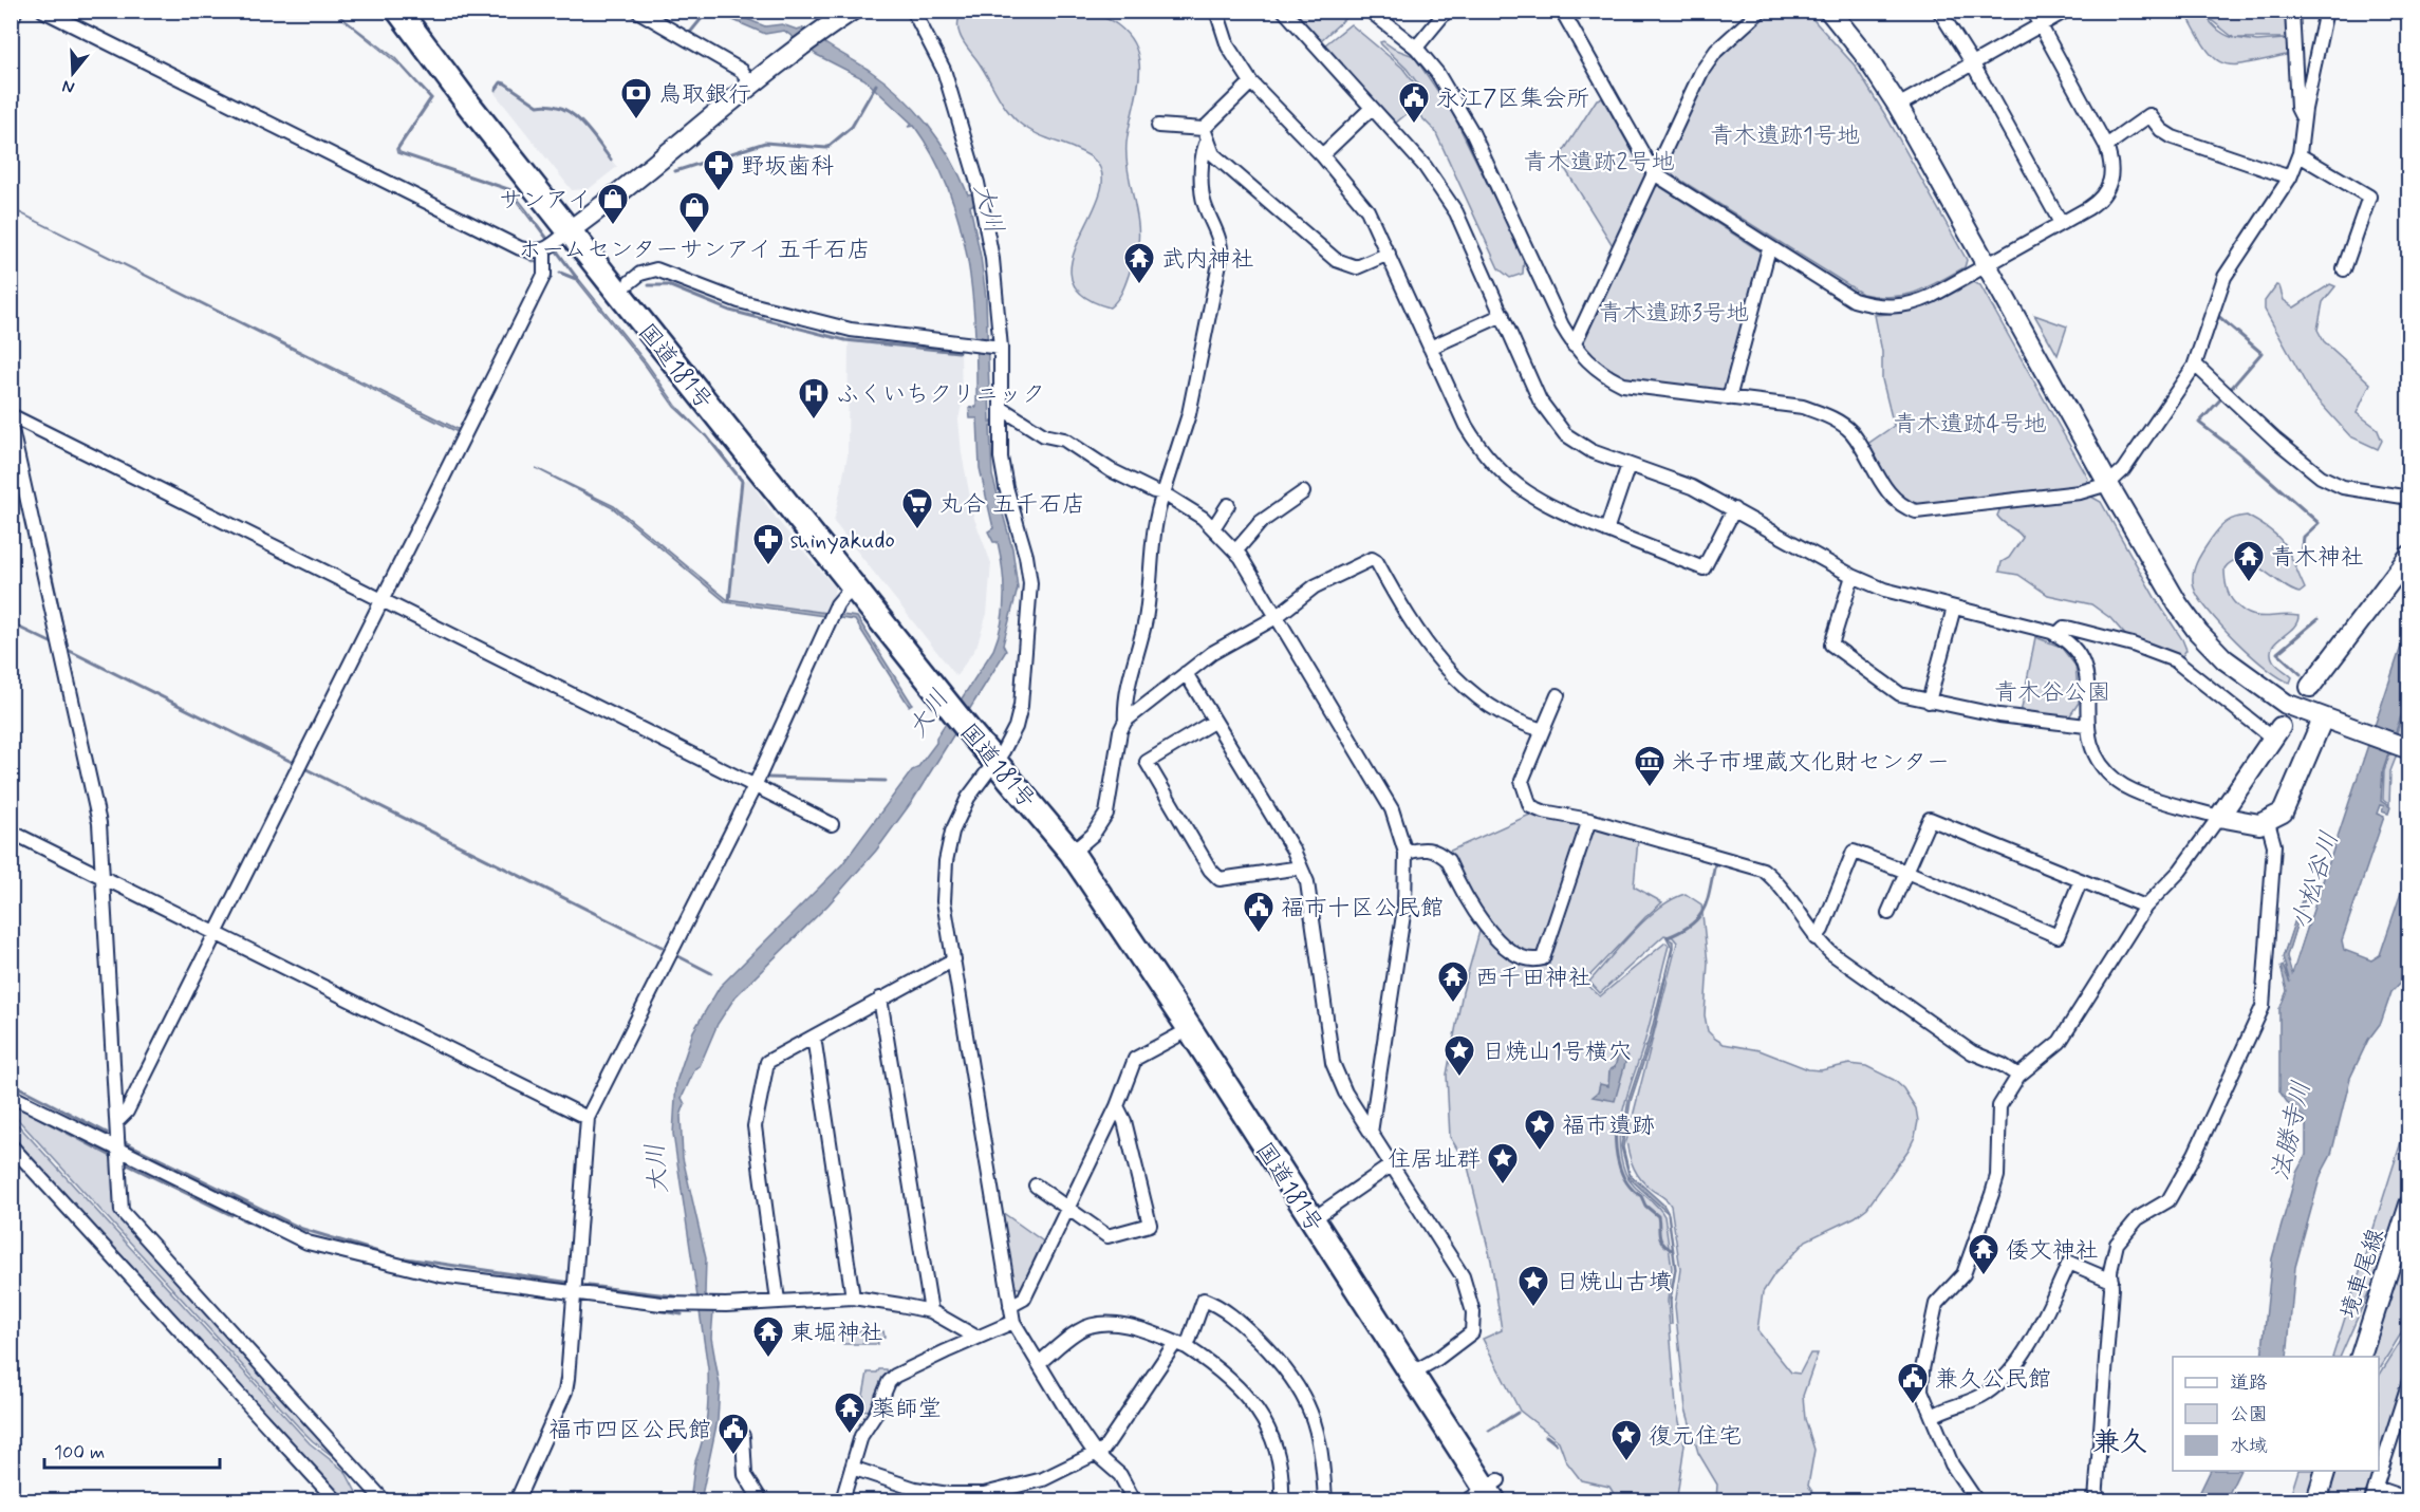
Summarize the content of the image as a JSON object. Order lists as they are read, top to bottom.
{
  "streets": {
    "highway": ["国道181号"],
    "street": ["境車尾線"]
  },
  "districts": ["兼久"],
  "water": ["大川", "小松谷川", "法勝寺川"],
  "parks": [
    "青木遺跡1号地",
    "青木遺跡2号地",
    "青木遺跡3号地",
    "青木遺跡4号地",
    "青木谷公園"
  ],
  "places": {
    "bank": ["鳥取銀行"],
    "public building": [
      "永江7区集会所",
      "福市十区公民館",
      "兼久公民館",
      "福市四区公民館"
    ],
    "pharmacy": ["野坂歯科", "shinyakudo"],
    "shop": ["サンアイ", "ホームセンターサンアイ 五千石店"],
    "temple": [
      "武内神社",
      "青木神社",
      "西千田神社",
      "倭文神社",
      "東堀神社",
      "薬師堂"
    ],
    "hospital": ["ふくいちクリニック"],
    "supermarket": ["丸合 五千石店"],
    "museum": ["米子市埋蔵文化財センター"],
    "place": [
      "日焼山1号横穴",
      "福市遺跡",
      "住居址群",
      "日焼山古墳",
      "復元住宅"
    ]
  },
  "legend": ["道路", "公園", "水域"],
  "scale_bar": "100 m",
  "north": "bottom"
}
